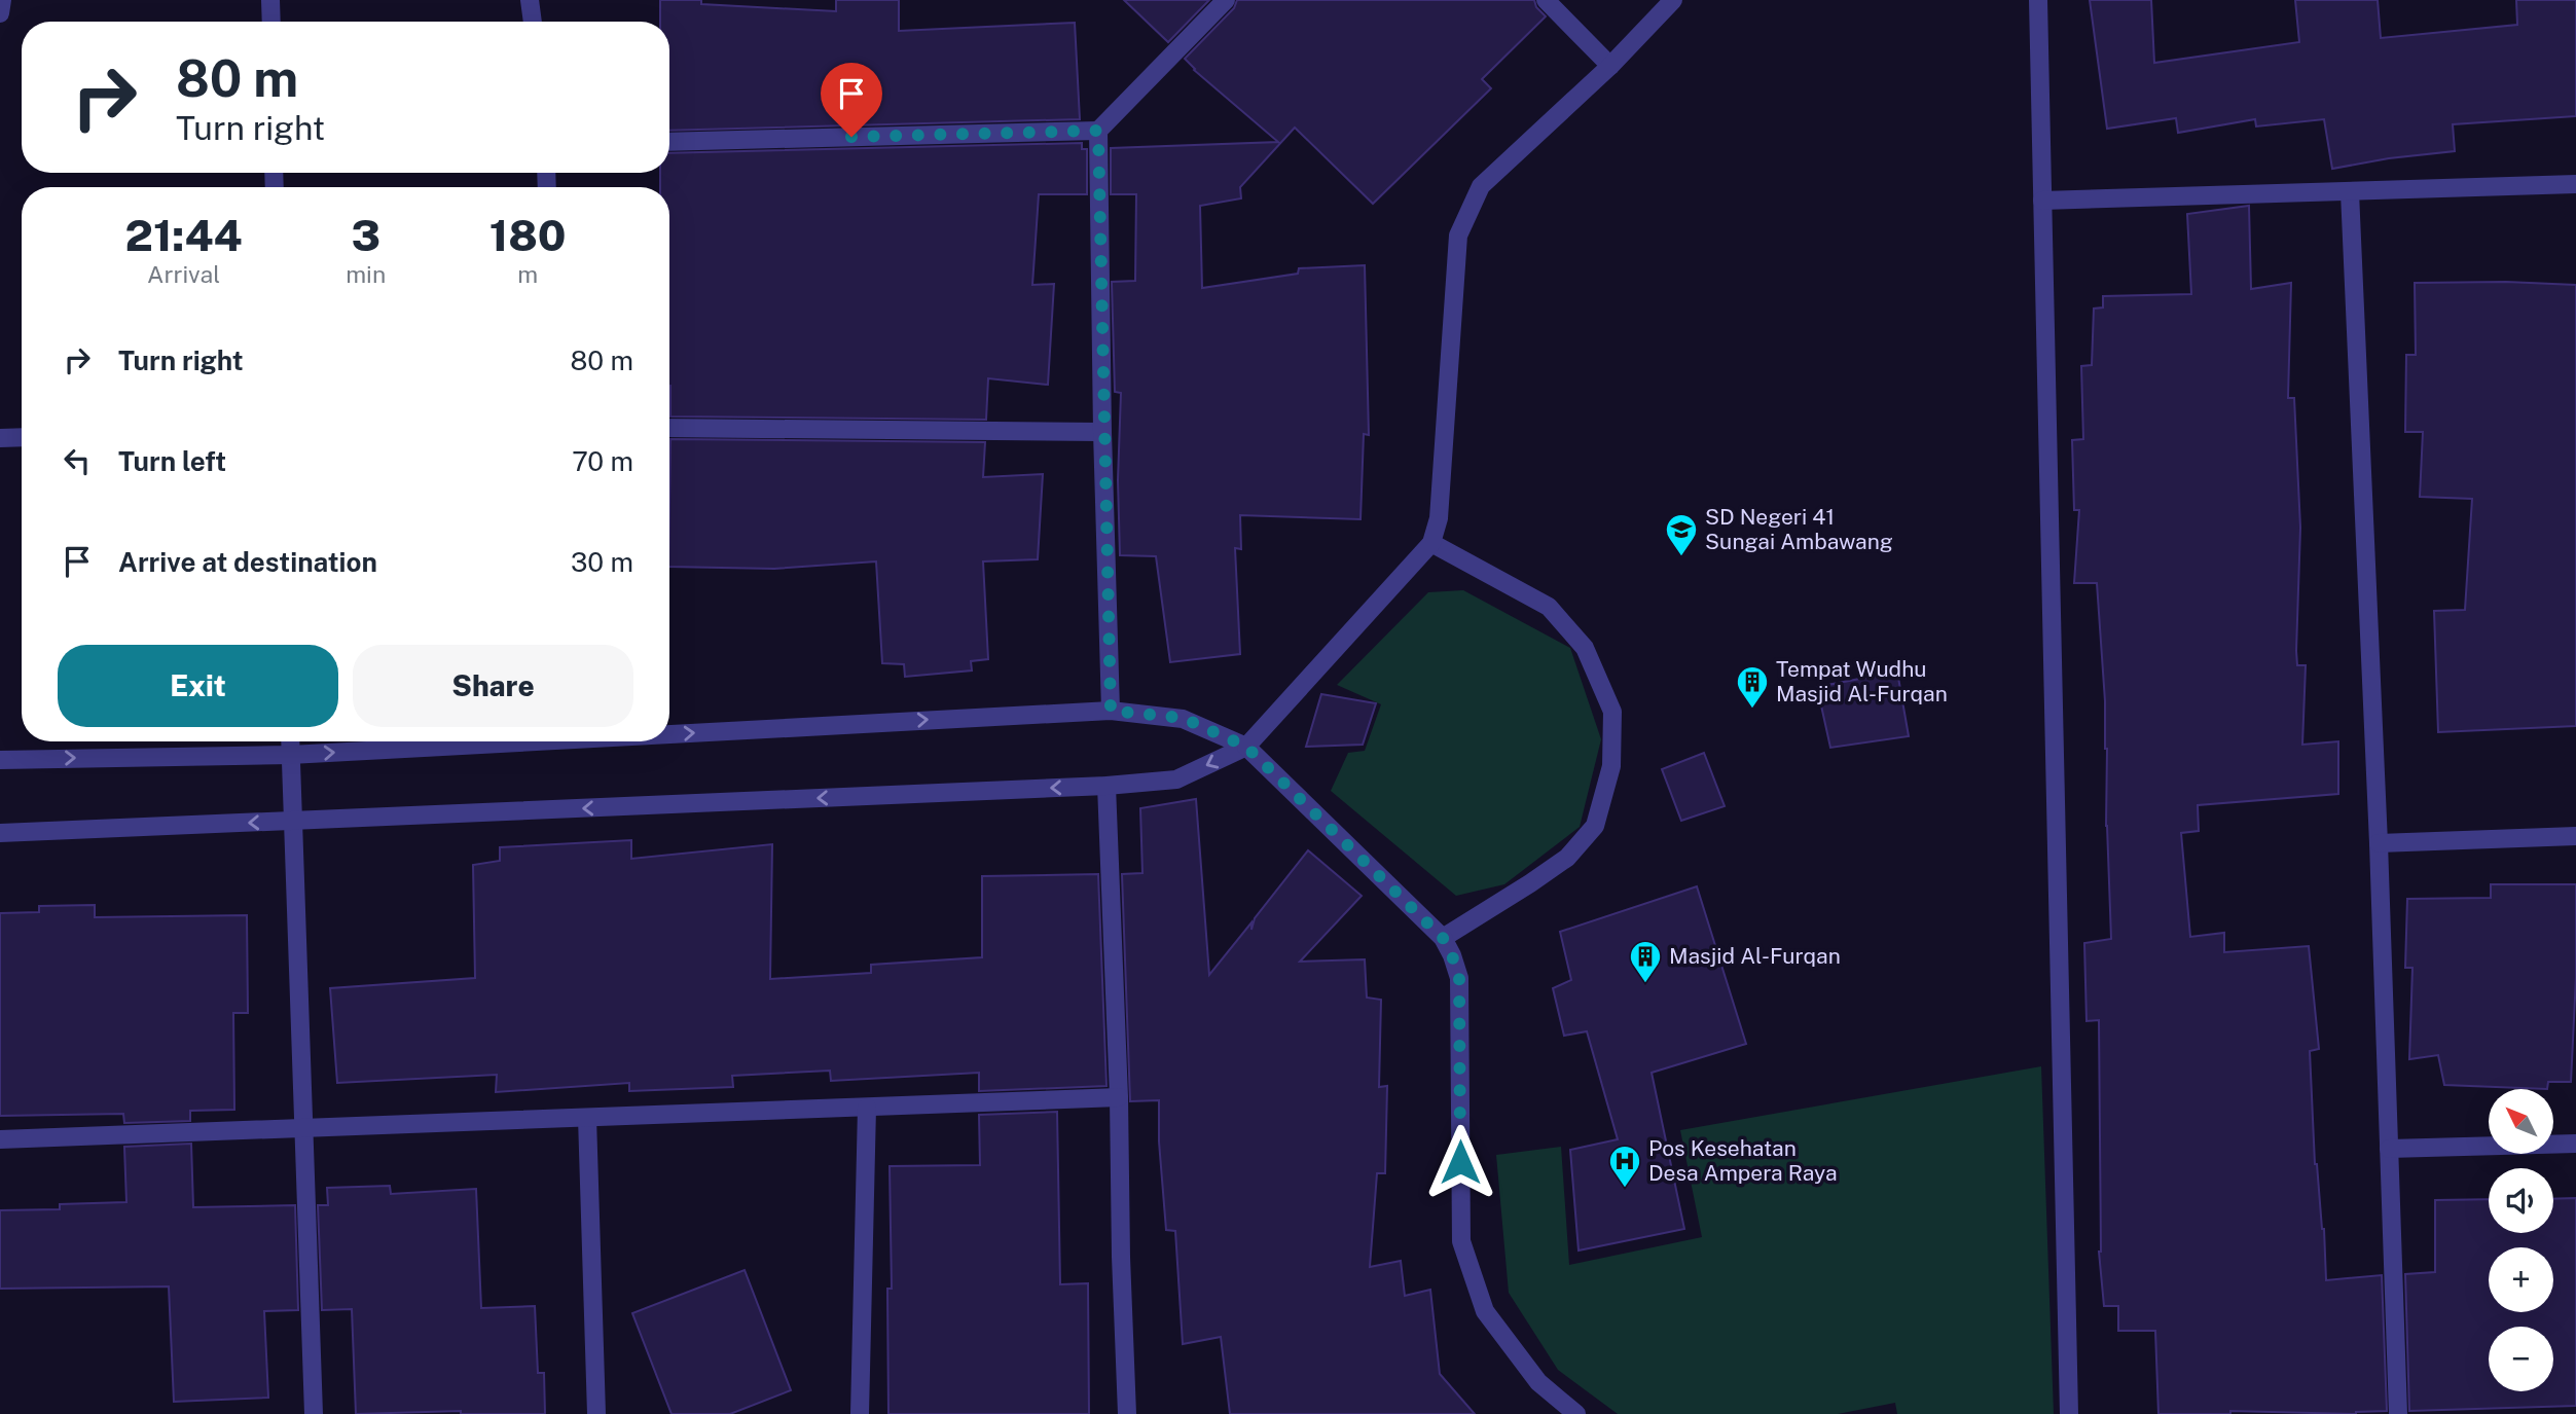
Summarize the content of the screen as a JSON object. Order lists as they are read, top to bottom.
{
  "places": {
    "school or university": ["SD Negeri 41 Sungai Ambawang"],
    "building": ["Tempat Wudhu Masjid Al-Furqan", "Masjid Al-Furqan"],
    "hospital": ["Pos Kesehatan Desa Ampera Raya"]
  },
  "north": "top left",
  "page": {
    "turn": ["80 m", "Turn right"],
    "eta": [
      "21:44",
      "Arrival",
      "3",
      "min",
      "180",
      "m"
    ],
    "list": [
      {
        "name": "Turn right",
        "value": "80 m"
      },
      {
        "name": "Turn left",
        "value": "70 m"
      },
      {
        "name": "Arrive at destination",
        "value": "30 m"
      }
    ],
    "buttons": ["Exit", "Share"],
    "map_buttons": ["+", "−"]
  }
}
